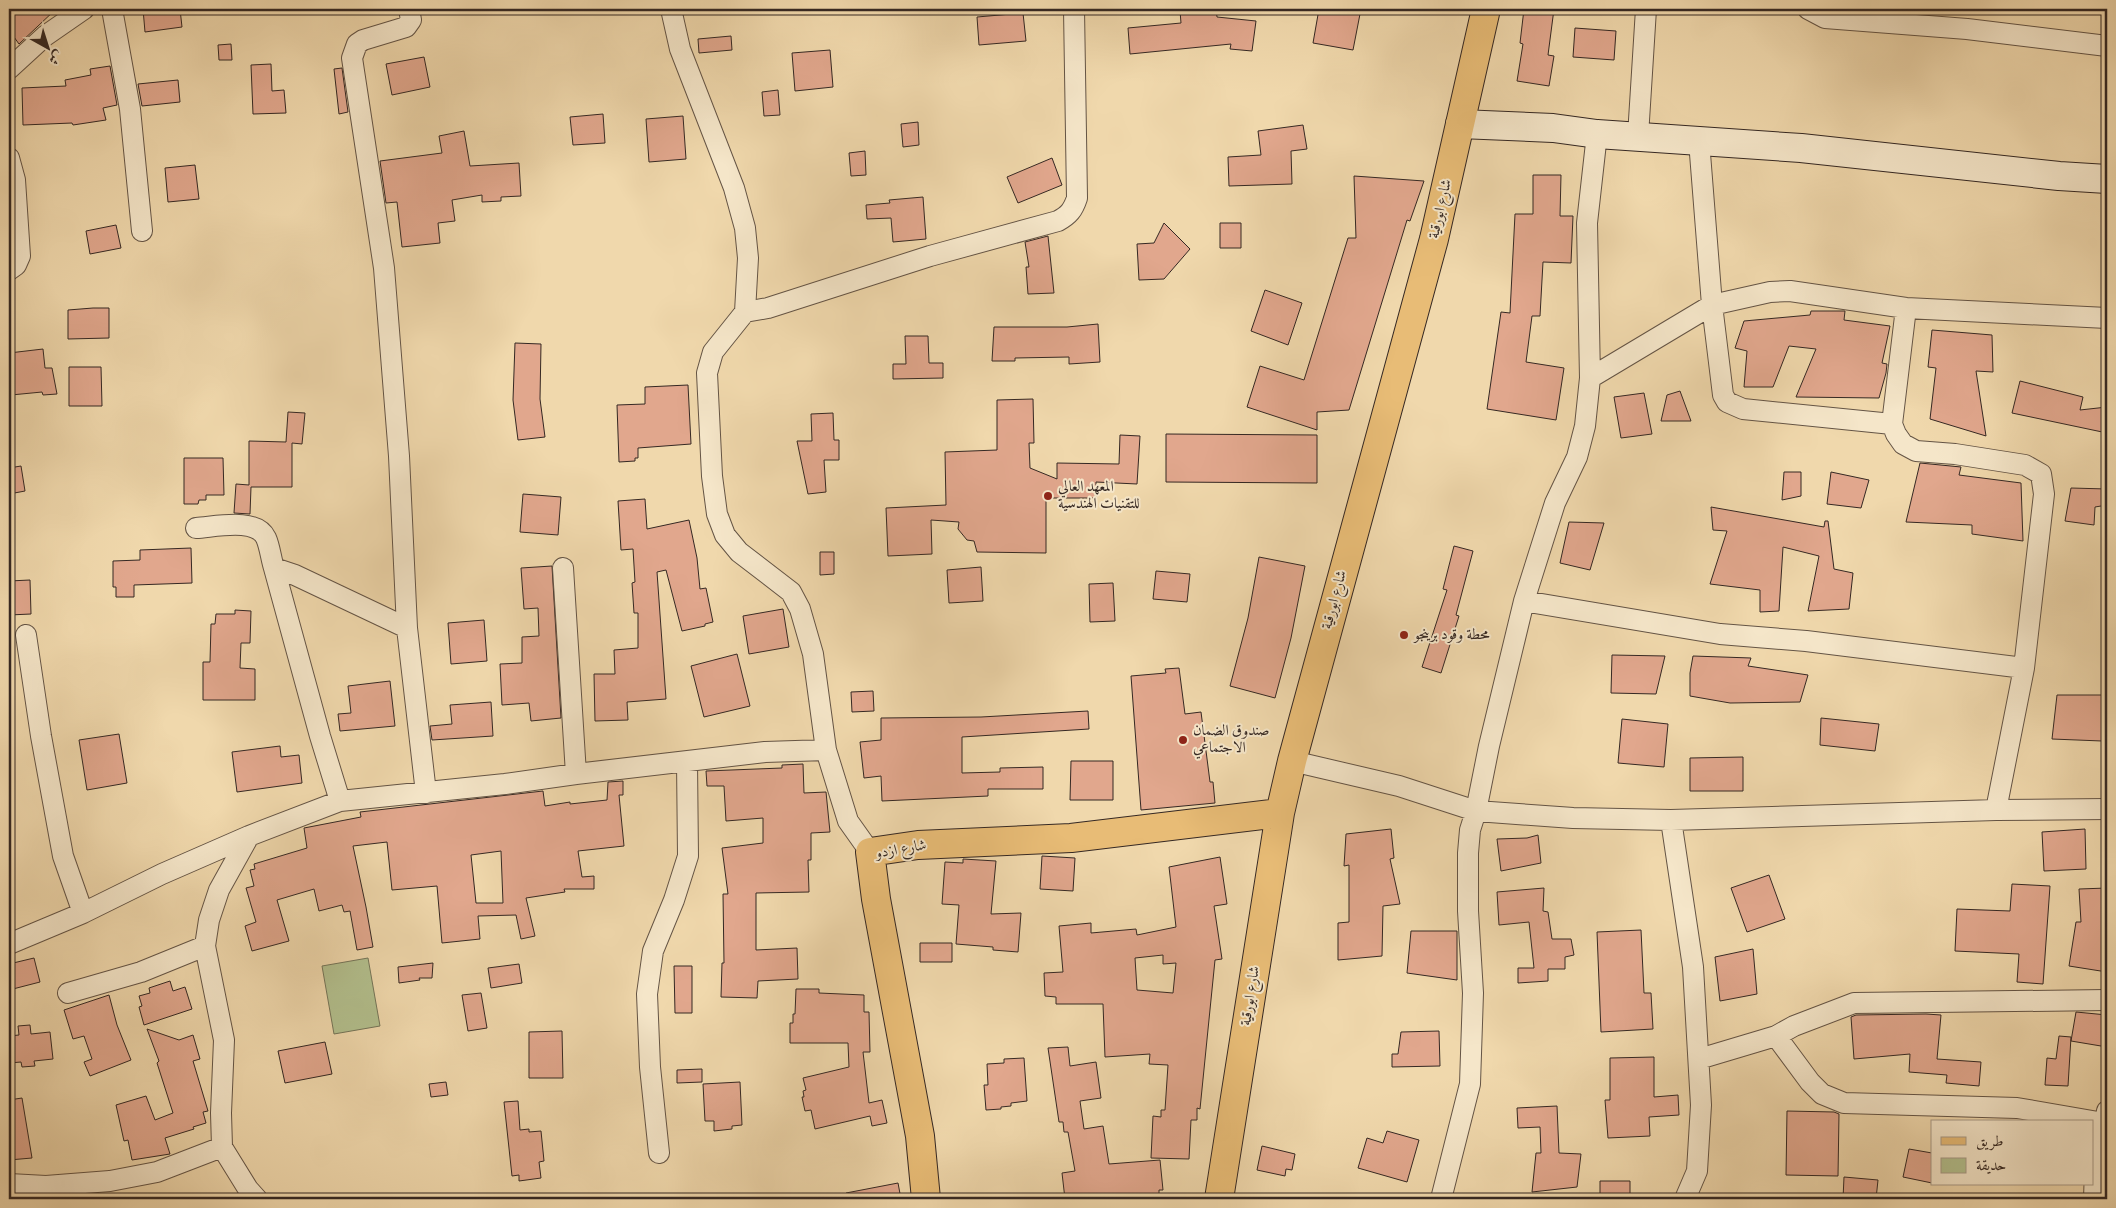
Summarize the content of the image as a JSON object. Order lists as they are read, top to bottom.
{
  "streets": {
    "main road": ["شارع ابورقية", "شارع ازدو"]
  },
  "crossings": [
    ["شارع ابورقية", "شارع ازدو"]
  ],
  "places": ["المعهد العالي للتقنيات الهندسية", "محطة وقود برينجو", "صندوق الضمان الاجتماعي"],
  "legend": ["طريق", "حديقة"],
  "north": "bottom right"
}
